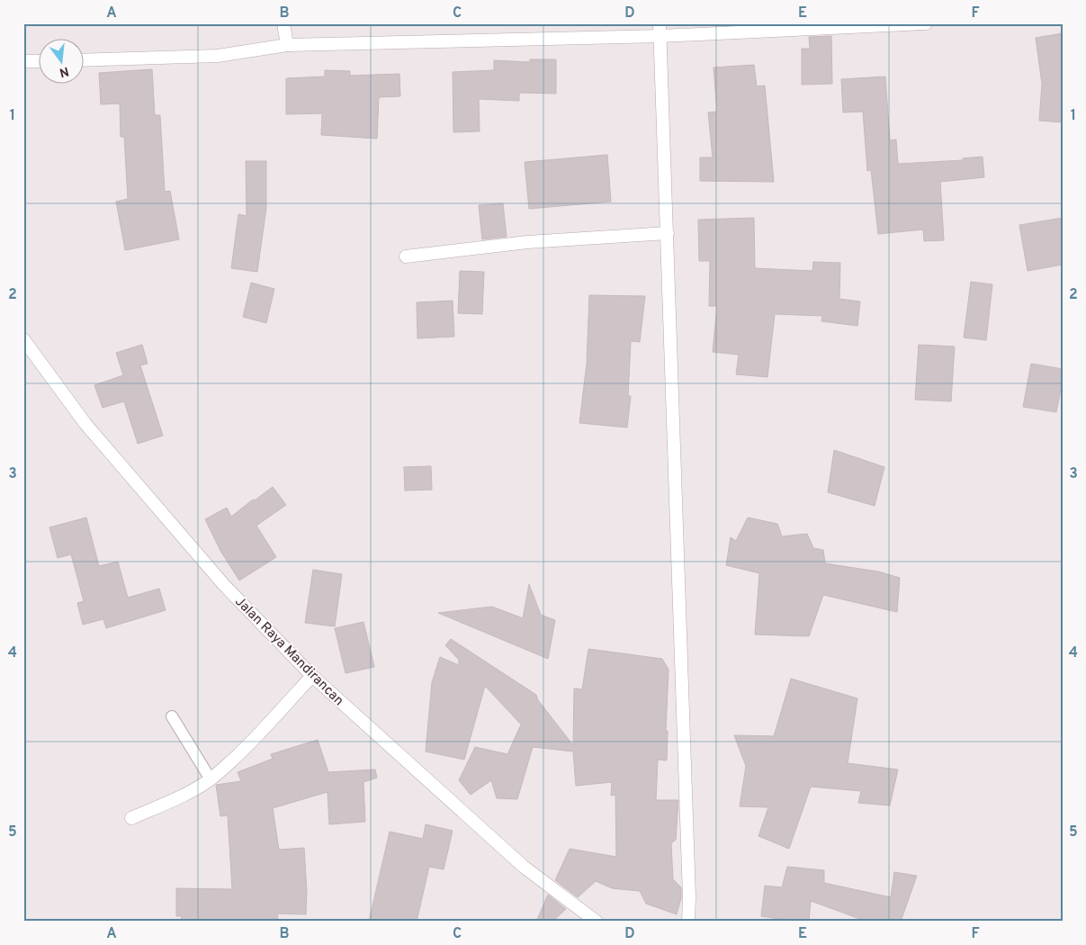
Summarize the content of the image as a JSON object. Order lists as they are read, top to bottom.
{
  "streets": {
    "street": ["Jalan Raya Mandirancan"]
  },
  "north": "bottom",
  "grid": {
    "columns": [
      "A",
      "B",
      "C",
      "D",
      "E",
      "F"
    ],
    "rows": [
      "1",
      "2",
      "3",
      "4",
      "5"
    ]
  }
}
